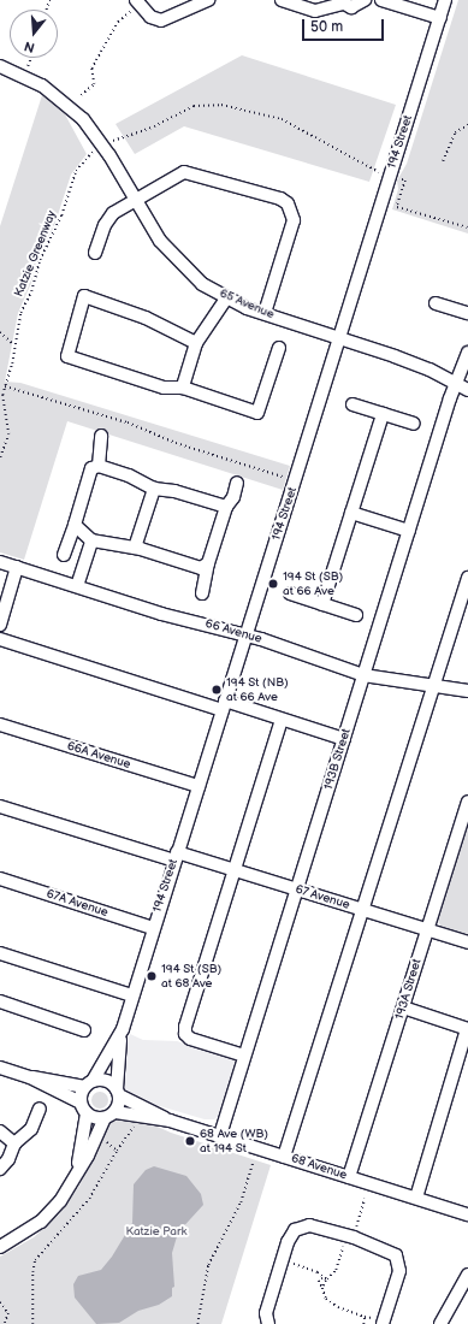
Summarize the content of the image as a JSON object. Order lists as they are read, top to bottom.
{
  "streets": {
    "street": [
      "194 Street",
      "65 Avenue",
      "66 Avenue",
      "66A Avenue",
      "193B Street",
      "67 Avenue",
      "67A Avenue",
      "193A Street",
      "68 Avenue"
    ],
    "path": ["Katzie Greenway"]
  },
  "crossings": [
    ["194 Street", "65 Avenue"],
    ["194 Street", "66 Avenue"],
    ["194 Street", "66A Avenue"],
    ["194 Street", "67 Avenue"],
    ["194 Street", "67A Avenue"],
    ["194 Street", "68 Avenue"],
    ["65 Avenue", "193B Street"],
    ["66 Avenue", "193B Street"],
    ["193B Street", "67 Avenue"],
    ["193B Street", "68 Avenue"],
    ["67 Avenue", "193A Street"],
    ["193A Street", "68 Avenue"]
  ],
  "parks": ["Katzie Park"],
  "places": [
    "194 St (SB) at 66 Ave",
    "194 St (NB) at 66 Ave",
    "194 St (SB) at 68 Ave",
    "68 Ave (WB) at 194 St"
  ],
  "scale_bar": "50 m",
  "north": "bottom"
}
